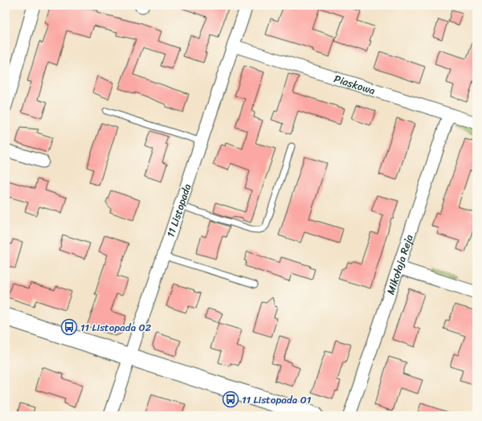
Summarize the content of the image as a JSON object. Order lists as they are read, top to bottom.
{
  "streets": {
    "street": ["Piaskowa", "11 Listopada", "Mikołaja Reja"]
  },
  "crossings": [
    ["Piaskowa", "11 Listopada"],
    ["Piaskowa", "Mikołaja Reja"]
  ],
  "places": {
    "bus stop": ["11 Listopada 02", "11 Listopada 01"]
  }
}
